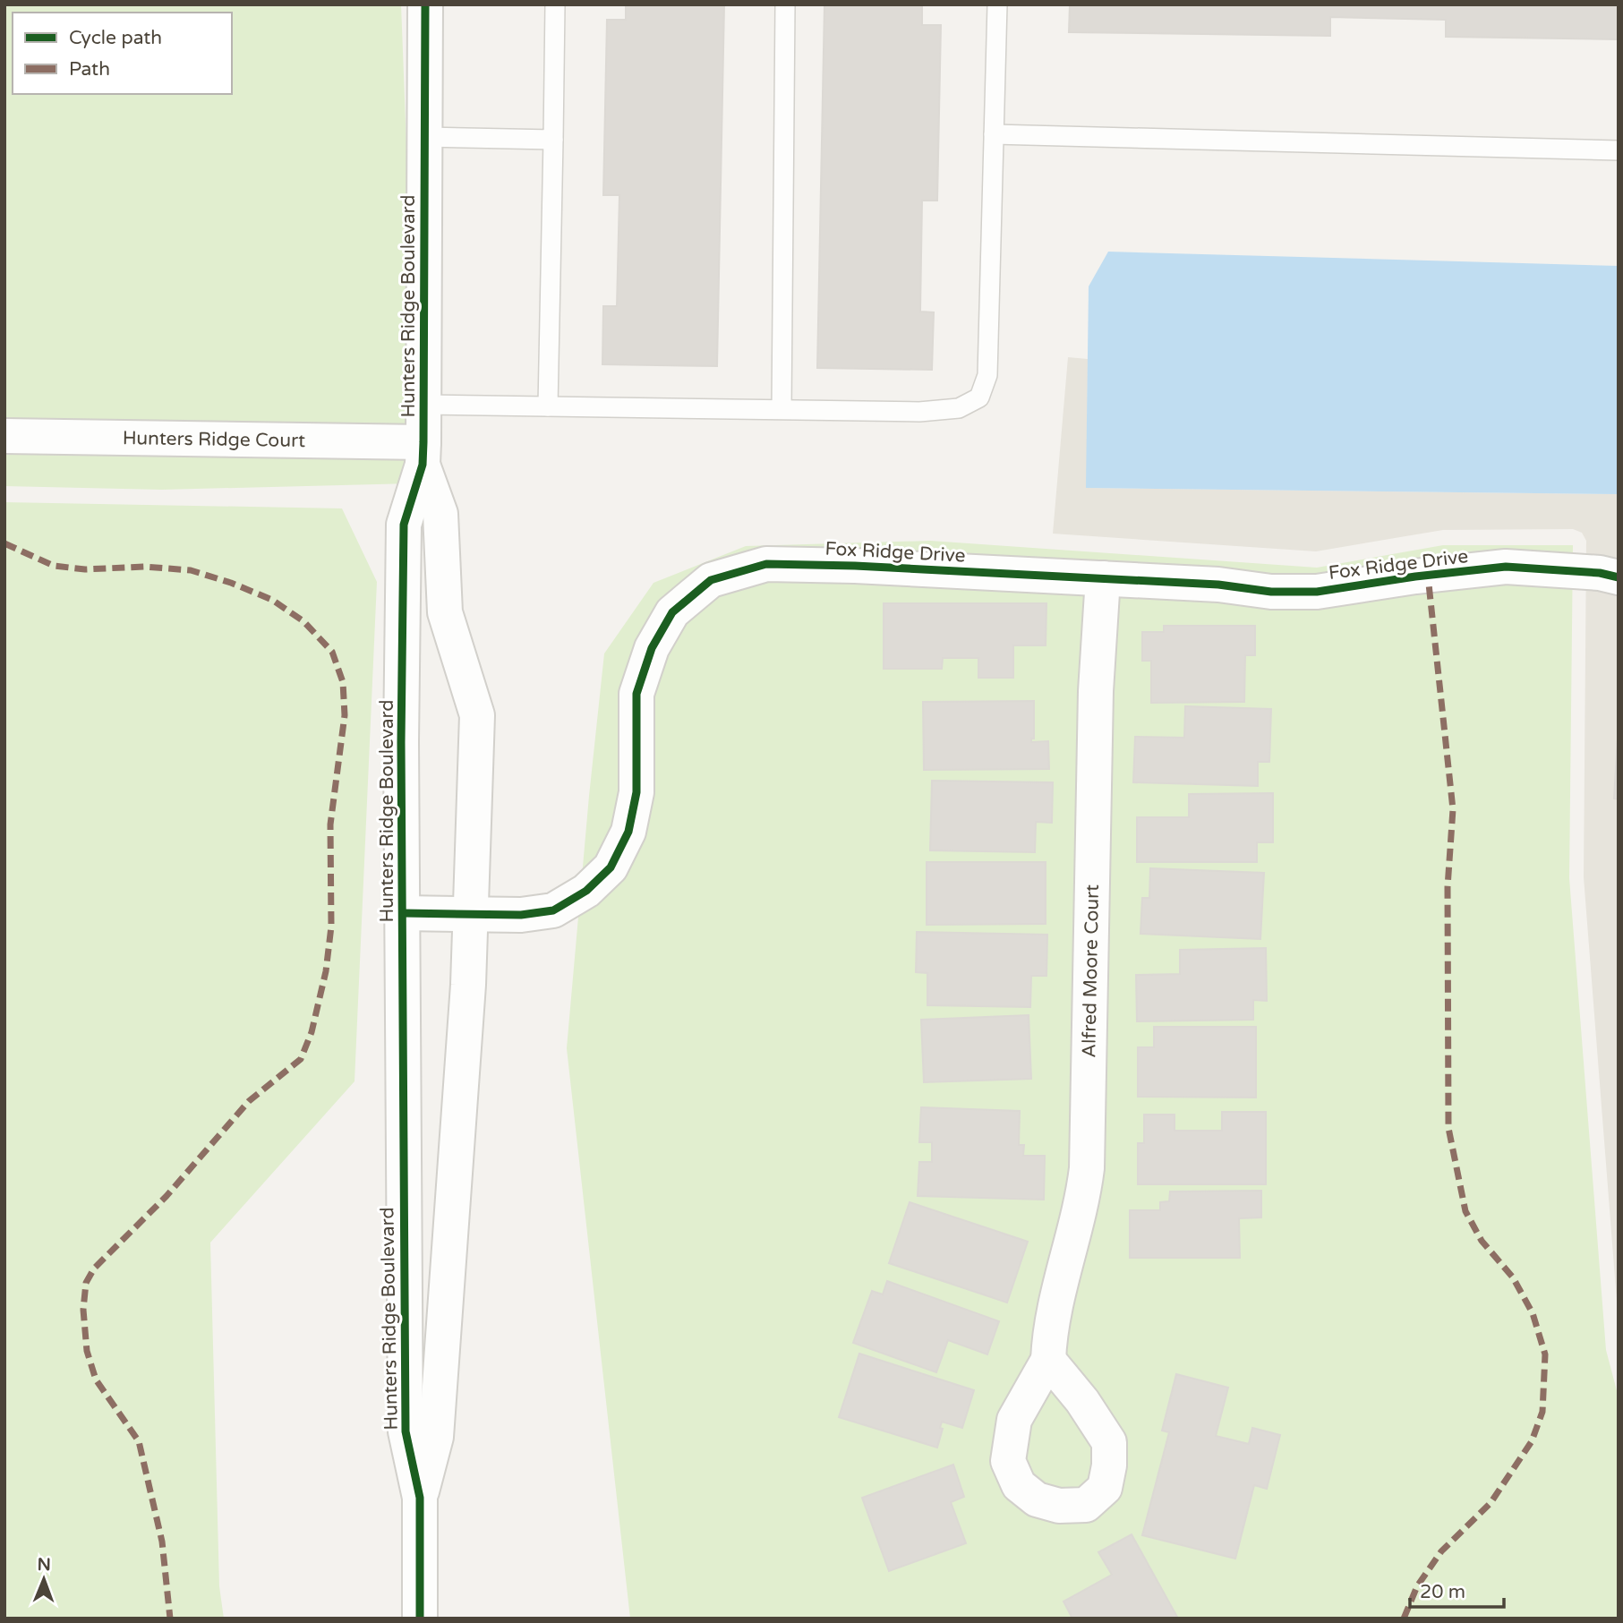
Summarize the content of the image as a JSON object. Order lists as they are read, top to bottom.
{
  "streets": {
    "street": [
      "Hunters Ridge Boulevard",
      "Hunters Ridge Court",
      "Fox Ridge Drive",
      "Alfred Moore Court"
    ]
  },
  "crossings": [
    ["Hunters Ridge Boulevard", "Hunters Ridge Court"],
    ["Hunters Ridge Boulevard", "Fox Ridge Drive"],
    ["Fox Ridge Drive", "Alfred Moore Court"]
  ],
  "legend": ["Cycle path", "Path"],
  "scale_bar": "20 m",
  "north": "top"
}
